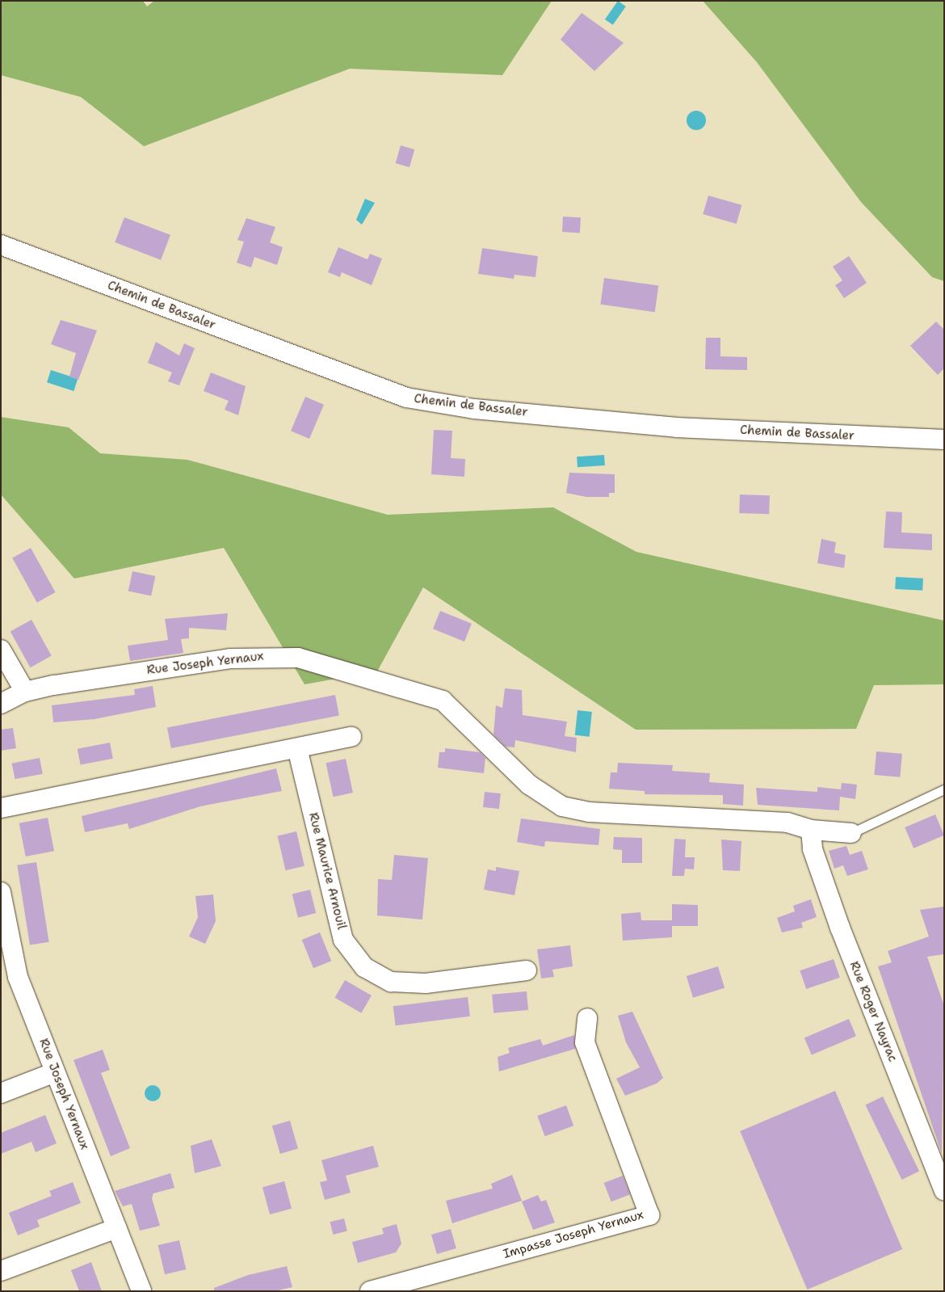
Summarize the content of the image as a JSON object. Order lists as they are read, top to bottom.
{
  "streets": {
    "street": [
      "Chemin de Bassaler",
      "Rue Joseph Yernaux",
      "Rue Maurice Arnouil",
      "Rue Roger Nayrac",
      "Impasse Joseph Yernaux"
    ]
  },
  "crossings": [
    ["Rue Joseph Yernaux", "Rue Roger Nayrac"]
  ]
}
